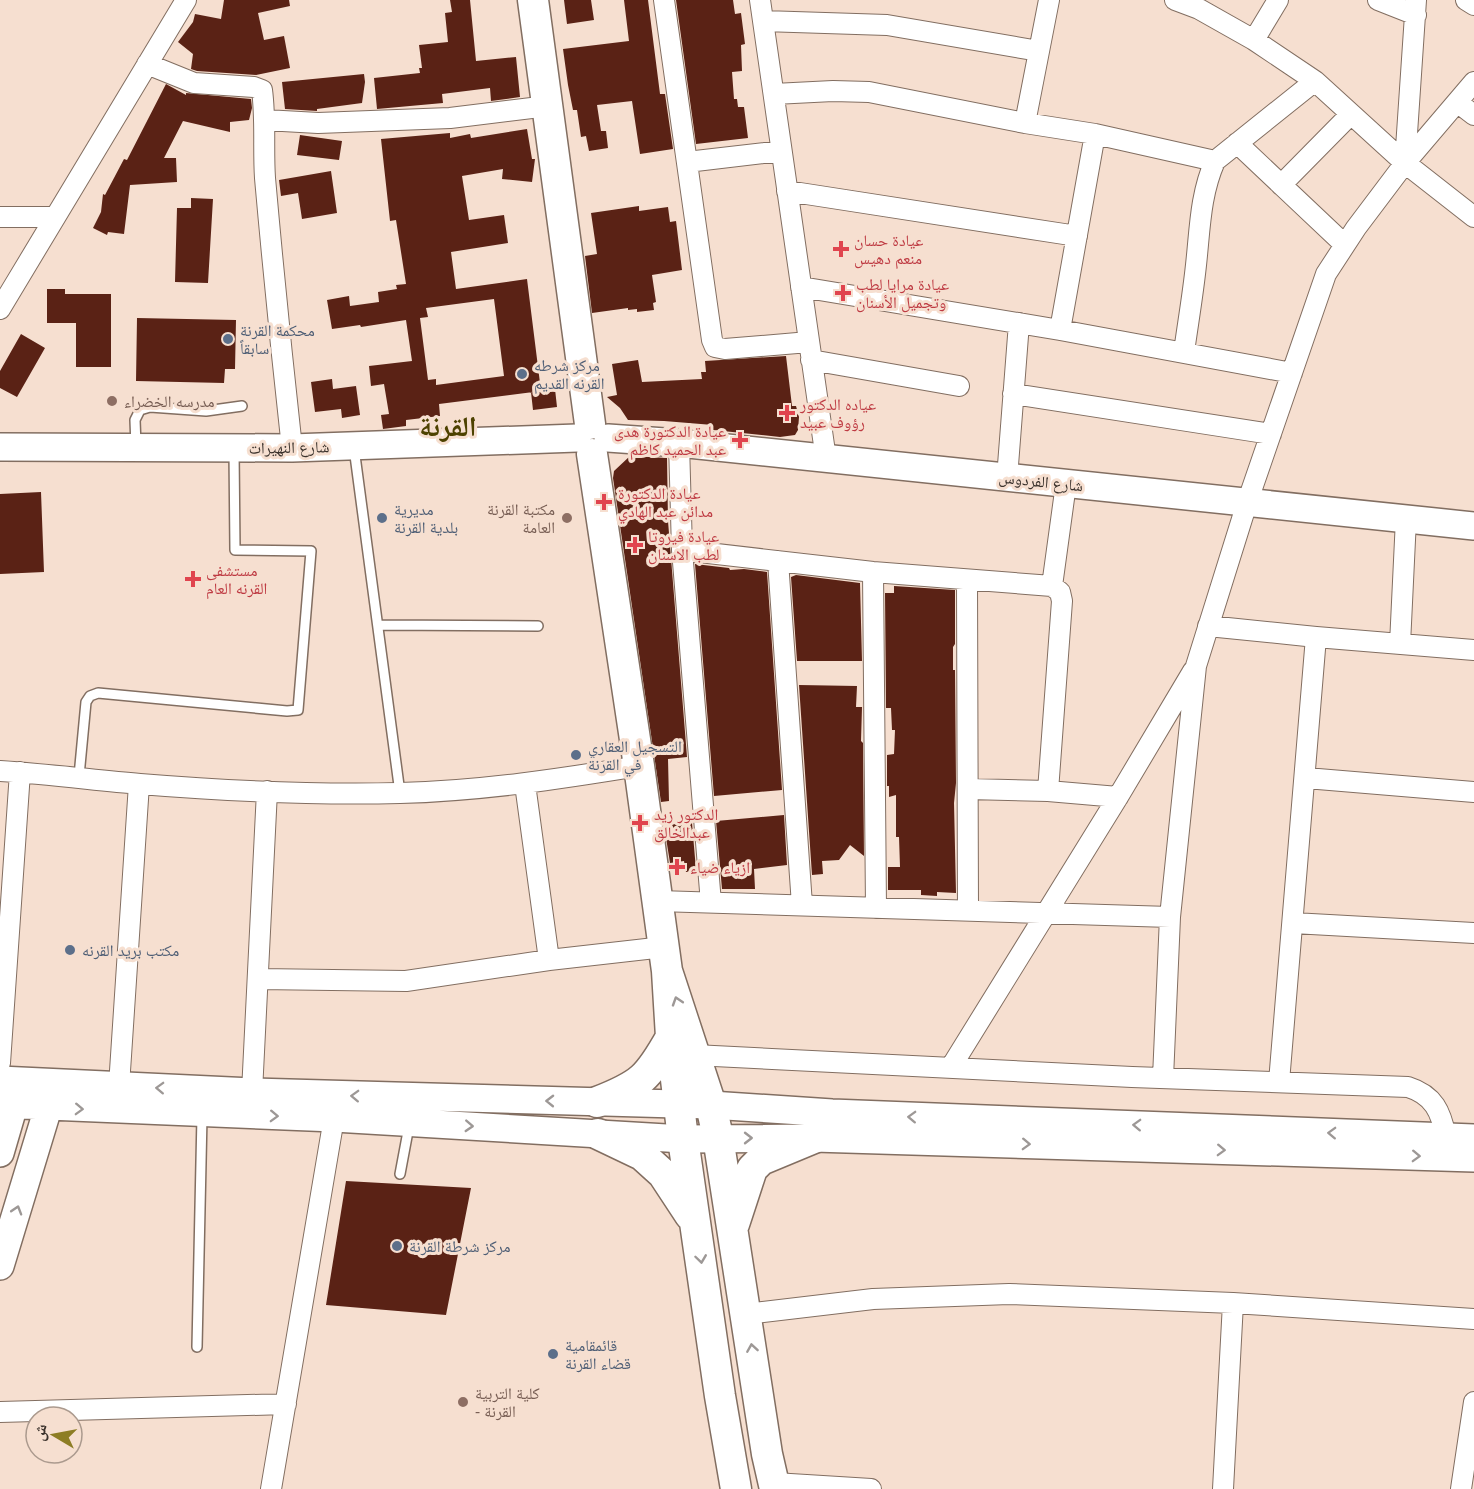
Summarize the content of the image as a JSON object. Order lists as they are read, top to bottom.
{
  "streets": {
    "main road": ["شارع النهيرات", "شارع الفردوس"]
  },
  "crossings": [
    ["شارع النهيرات", "شارع الفردوس"]
  ],
  "districts": ["القرنة"],
  "places": {
    "health": [
      "عيادة حسان منعم دهيس",
      "عيادة مرايا لطب وتجميل الأسنان",
      "عياده الدكتور رؤوف عبيد",
      "عيادة الدكتورة هدى عبد الحميد كاظم",
      "عيادة الدكتورة مدائن عبد الهادي",
      "عيادة فيروتا لطب الاسنان",
      "مستشفى القرنه العام",
      "الدكتور زيد عبدالخالق",
      "ازياء ضياء"
    ],
    "other": [
      "محكمة القرنة سابقاً",
      "مركز شرطه القرنه القديم",
      "مدرسه الخضراء",
      "مديرية بلدية القرنة",
      "مكتبة القرنة العامة",
      "التسجيل العقاري في القرنة",
      "مكتب بريد القرنه",
      "مركز شرطة القرنة",
      "قائمقامية قضاء القرنة",
      "كلية التربية - القرنة"
    ]
  },
  "north": "left"
}
